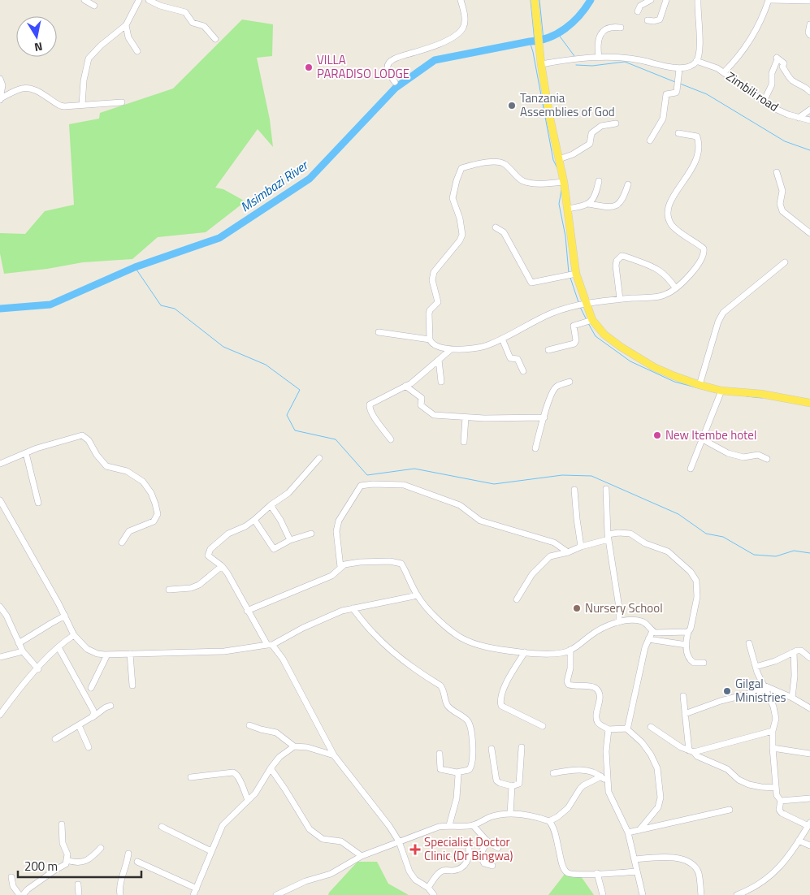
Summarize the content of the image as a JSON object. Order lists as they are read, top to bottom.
{
  "streets": {
    "street": ["Zimbili road"]
  },
  "water": ["Msimbazi River"],
  "places": {
    "other": [
      "VILLA PARADISO LODGE",
      "Tanzania Assemblies of God",
      "New Itembe hotel",
      "Nursery School",
      "Gilgal Ministries"
    ],
    "health": ["Specialist Doctor Clinic (Dr Bingwa)"]
  },
  "scale_bar": "200 m",
  "north": "bottom"
}
